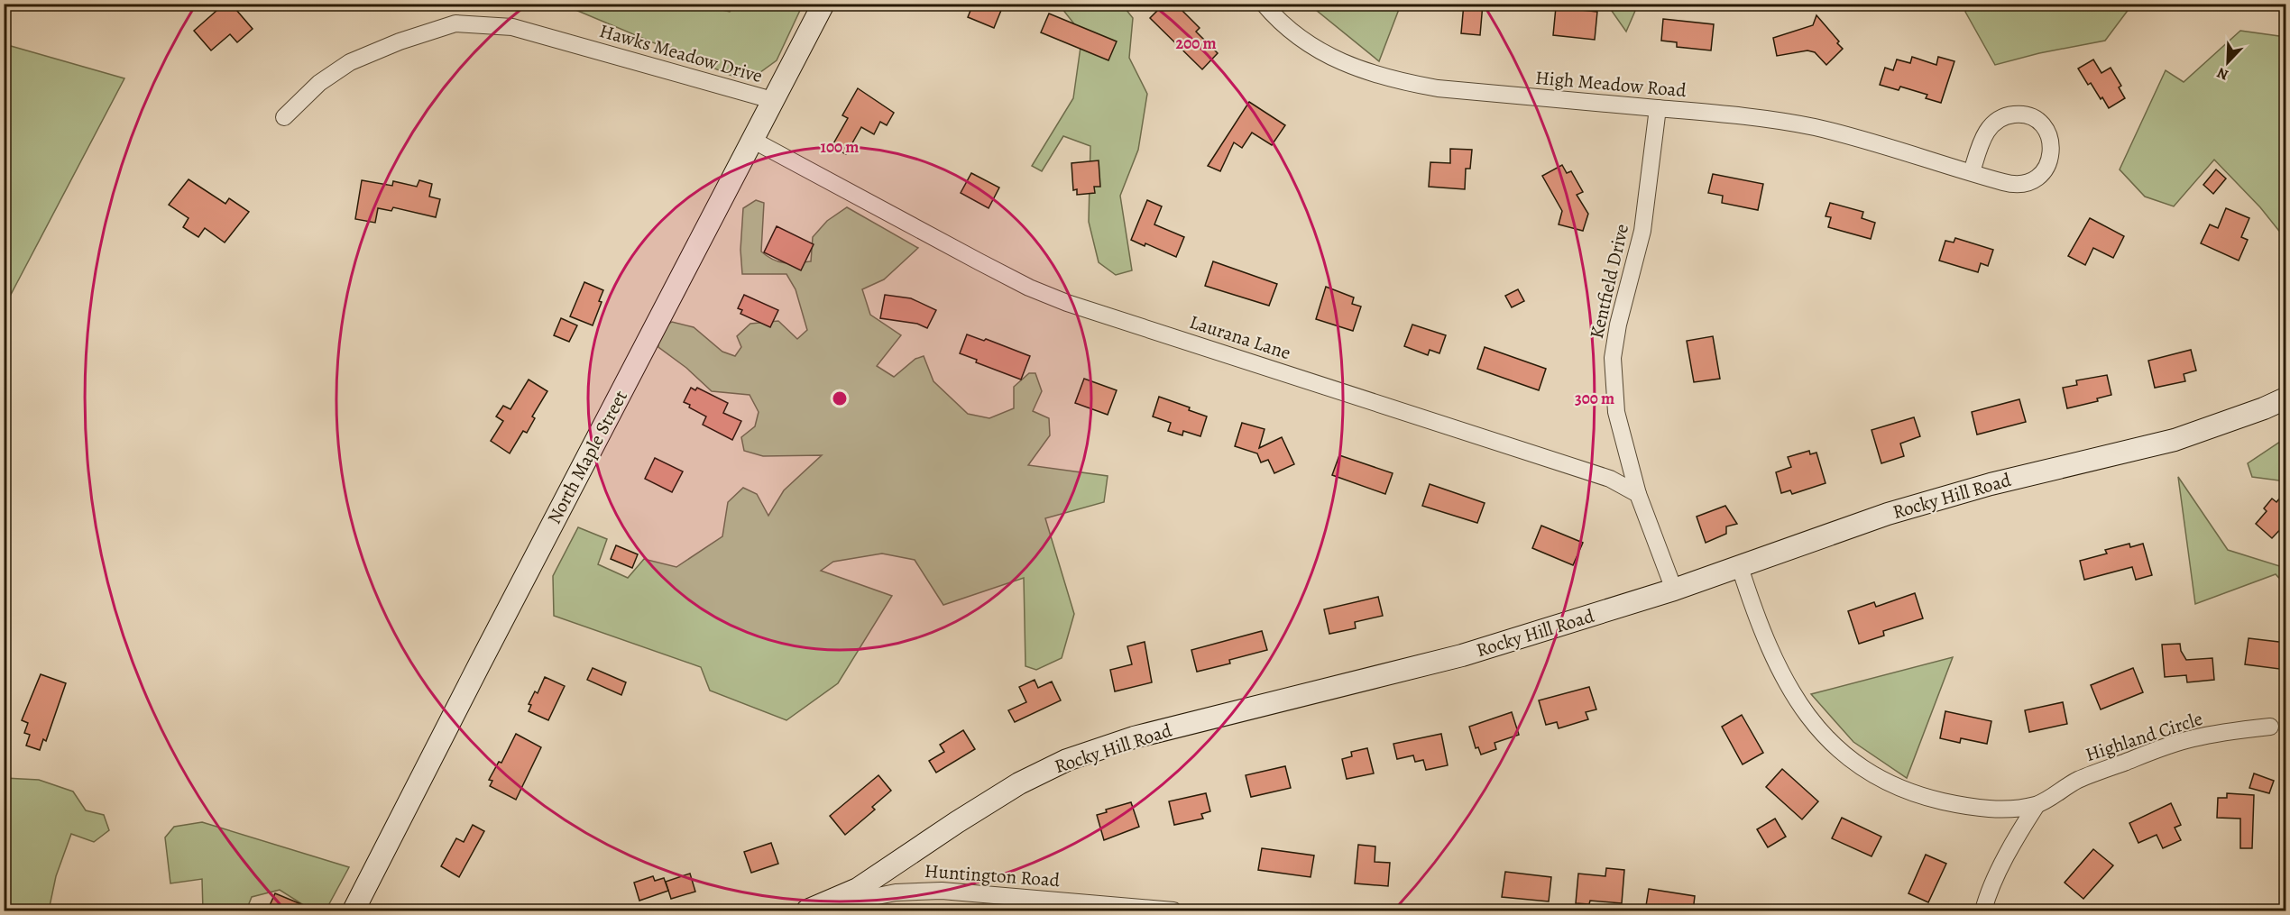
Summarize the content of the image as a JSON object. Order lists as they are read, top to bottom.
{
  "streets": {
    "street": [
      "Hawks Meadow Drive",
      "High Meadow Road",
      "Kentfield Drive",
      "Laurana Lane",
      "North Maple Street",
      "Rocky Hill Road",
      "Highland Circle",
      "Huntington Road"
    ]
  },
  "crossings": [
    ["Hawks Meadow Drive", "North Maple Street"],
    ["High Meadow Road", "Kentfield Drive"],
    ["Kentfield Drive", "Laurana Lane"],
    ["Laurana Lane", "North Maple Street"],
    ["Rocky Hill Road", "Highland Circle"],
    ["Rocky Hill Road", "Huntington Road"]
  ],
  "north": "bottom left",
  "rings": ["200 m", "100 m", "300 m"]
}
